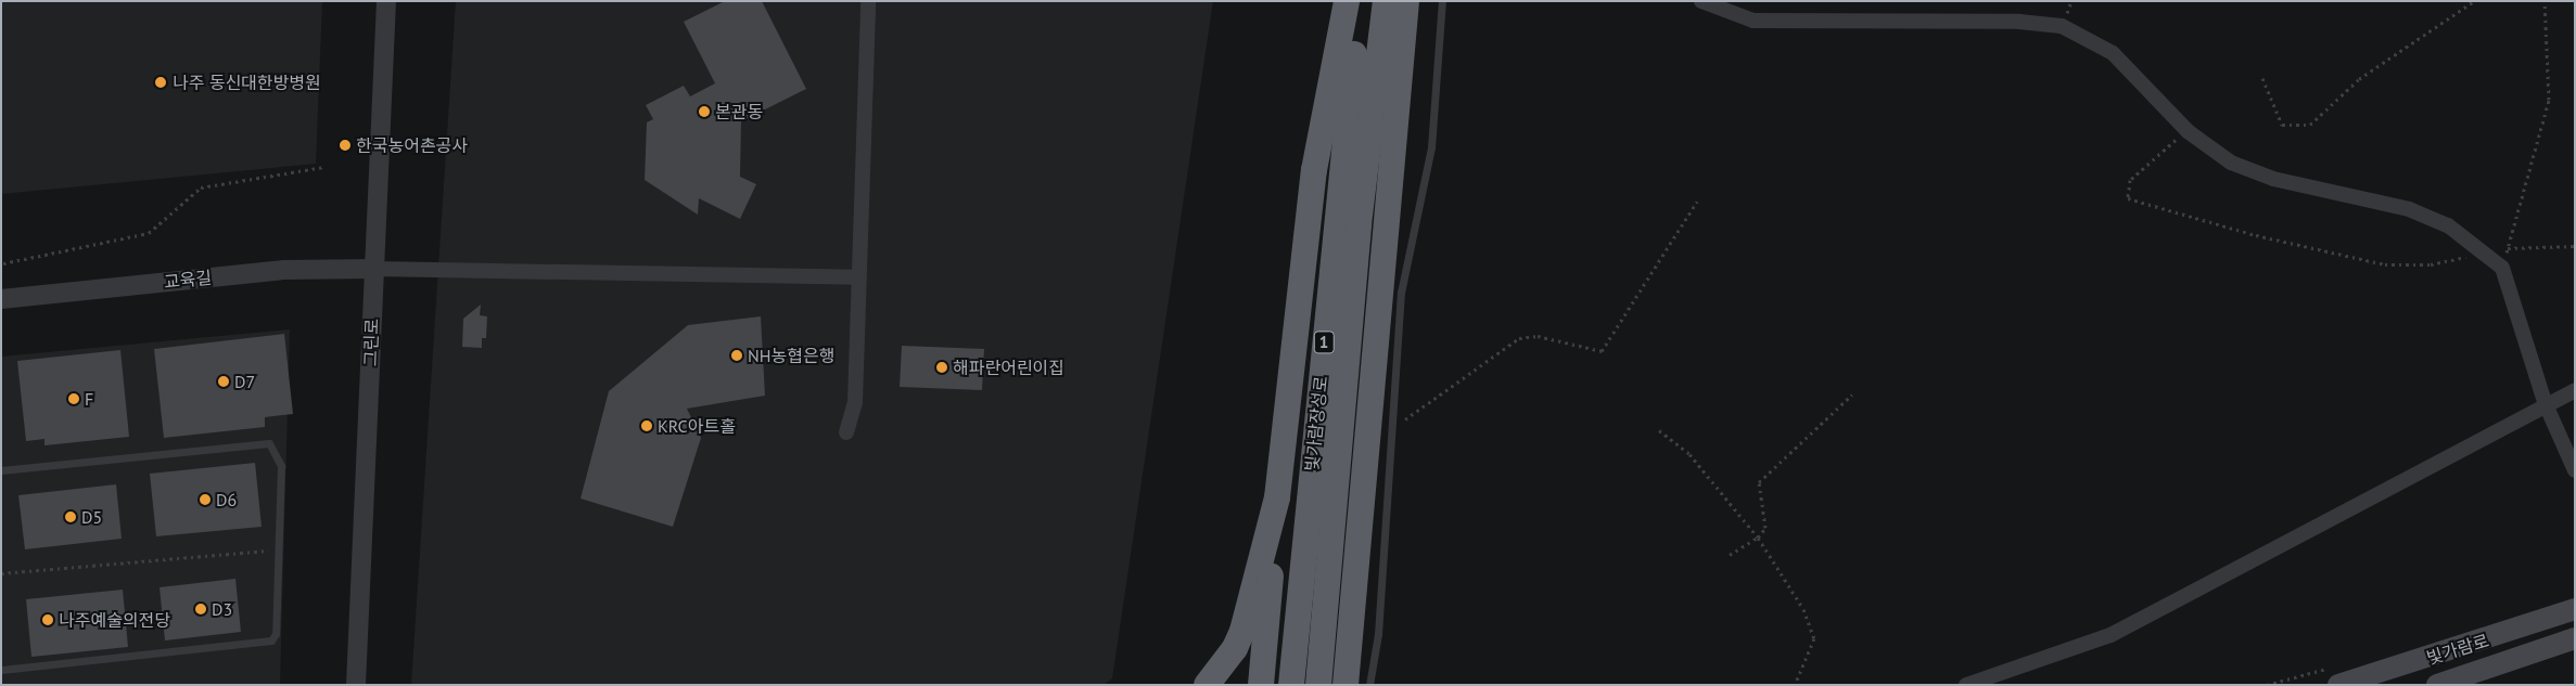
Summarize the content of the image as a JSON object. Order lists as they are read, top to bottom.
{
  "streets": {
    "highway": ["1", "빛가람장성로"],
    "main road": ["빛가람로"],
    "street": ["교육길", "그린로"]
  },
  "crossings": [
    ["교육길", "그린로"]
  ],
  "places": [
    "나주 동신대한방병원",
    "본관동",
    "한국농어촌공사",
    "NH농협은행",
    "해파란어린이집",
    "D7",
    "F",
    "KRC아트홀",
    "D6",
    "D5",
    "D3",
    "나주예술의전당"
  ]
}
